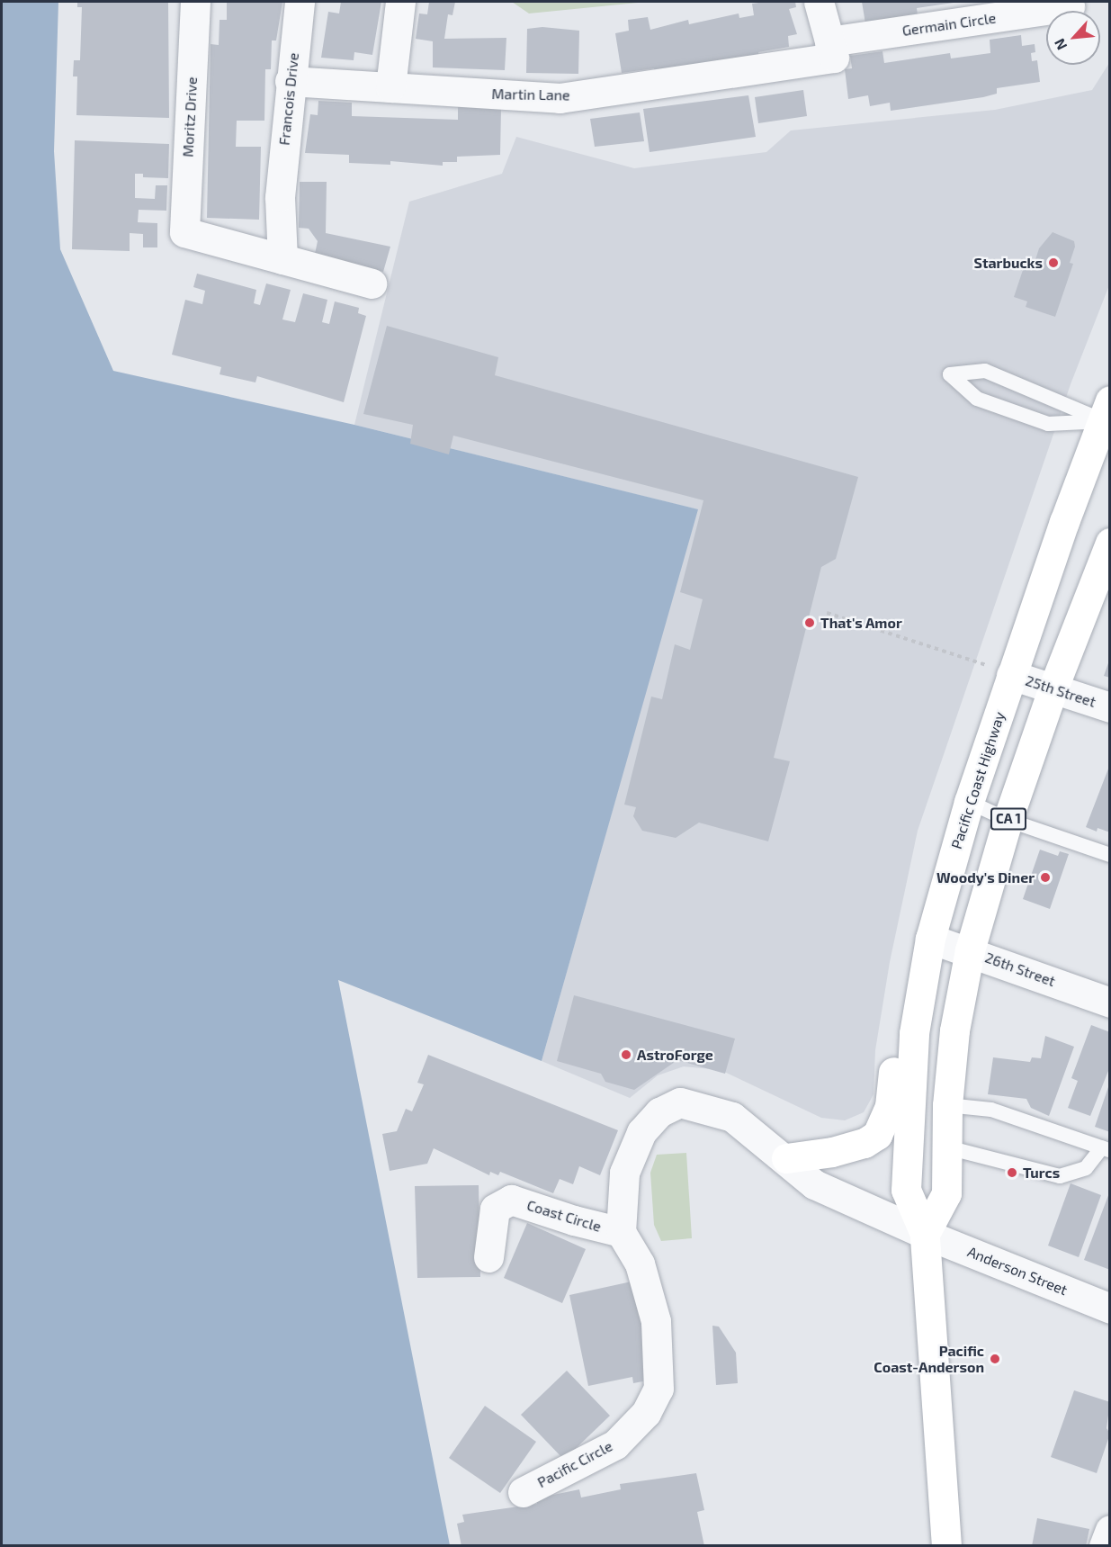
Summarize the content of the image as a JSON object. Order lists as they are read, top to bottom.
{
  "streets": {
    "highway": ["Pacific Coast Highway", "CA 1"],
    "street": [
      "Germain Circle",
      "Martin Lane",
      "Francois Drive",
      "Moritz Drive",
      "25th Street",
      "26th Street",
      "Coast Circle",
      "Anderson Street",
      "Pacific Circle"
    ]
  },
  "crossings": [
    ["Germain Circle", "Martin Lane"],
    ["Martin Lane", "Francois Drive"],
    ["Francois Drive", "Moritz Drive"],
    ["25th Street", "Pacific Coast Highway"],
    ["25th Street", "CA 1"],
    ["Pacific Coast Highway", "CA 1"],
    ["Pacific Coast Highway", "26th Street"],
    ["Pacific Coast Highway", "Anderson Street"],
    ["CA 1", "26th Street"],
    ["CA 1", "Anderson Street"],
    ["Coast Circle", "Anderson Street"],
    ["Coast Circle", "Pacific Circle"],
    ["Anderson Street", "Pacific Circle"]
  ],
  "places": [
    "Starbucks",
    "That's Amor",
    "Woody's Diner",
    "AstroForge",
    "Turcs",
    "Pacific Coast-Anderson"
  ],
  "north": "bottom left"
}
